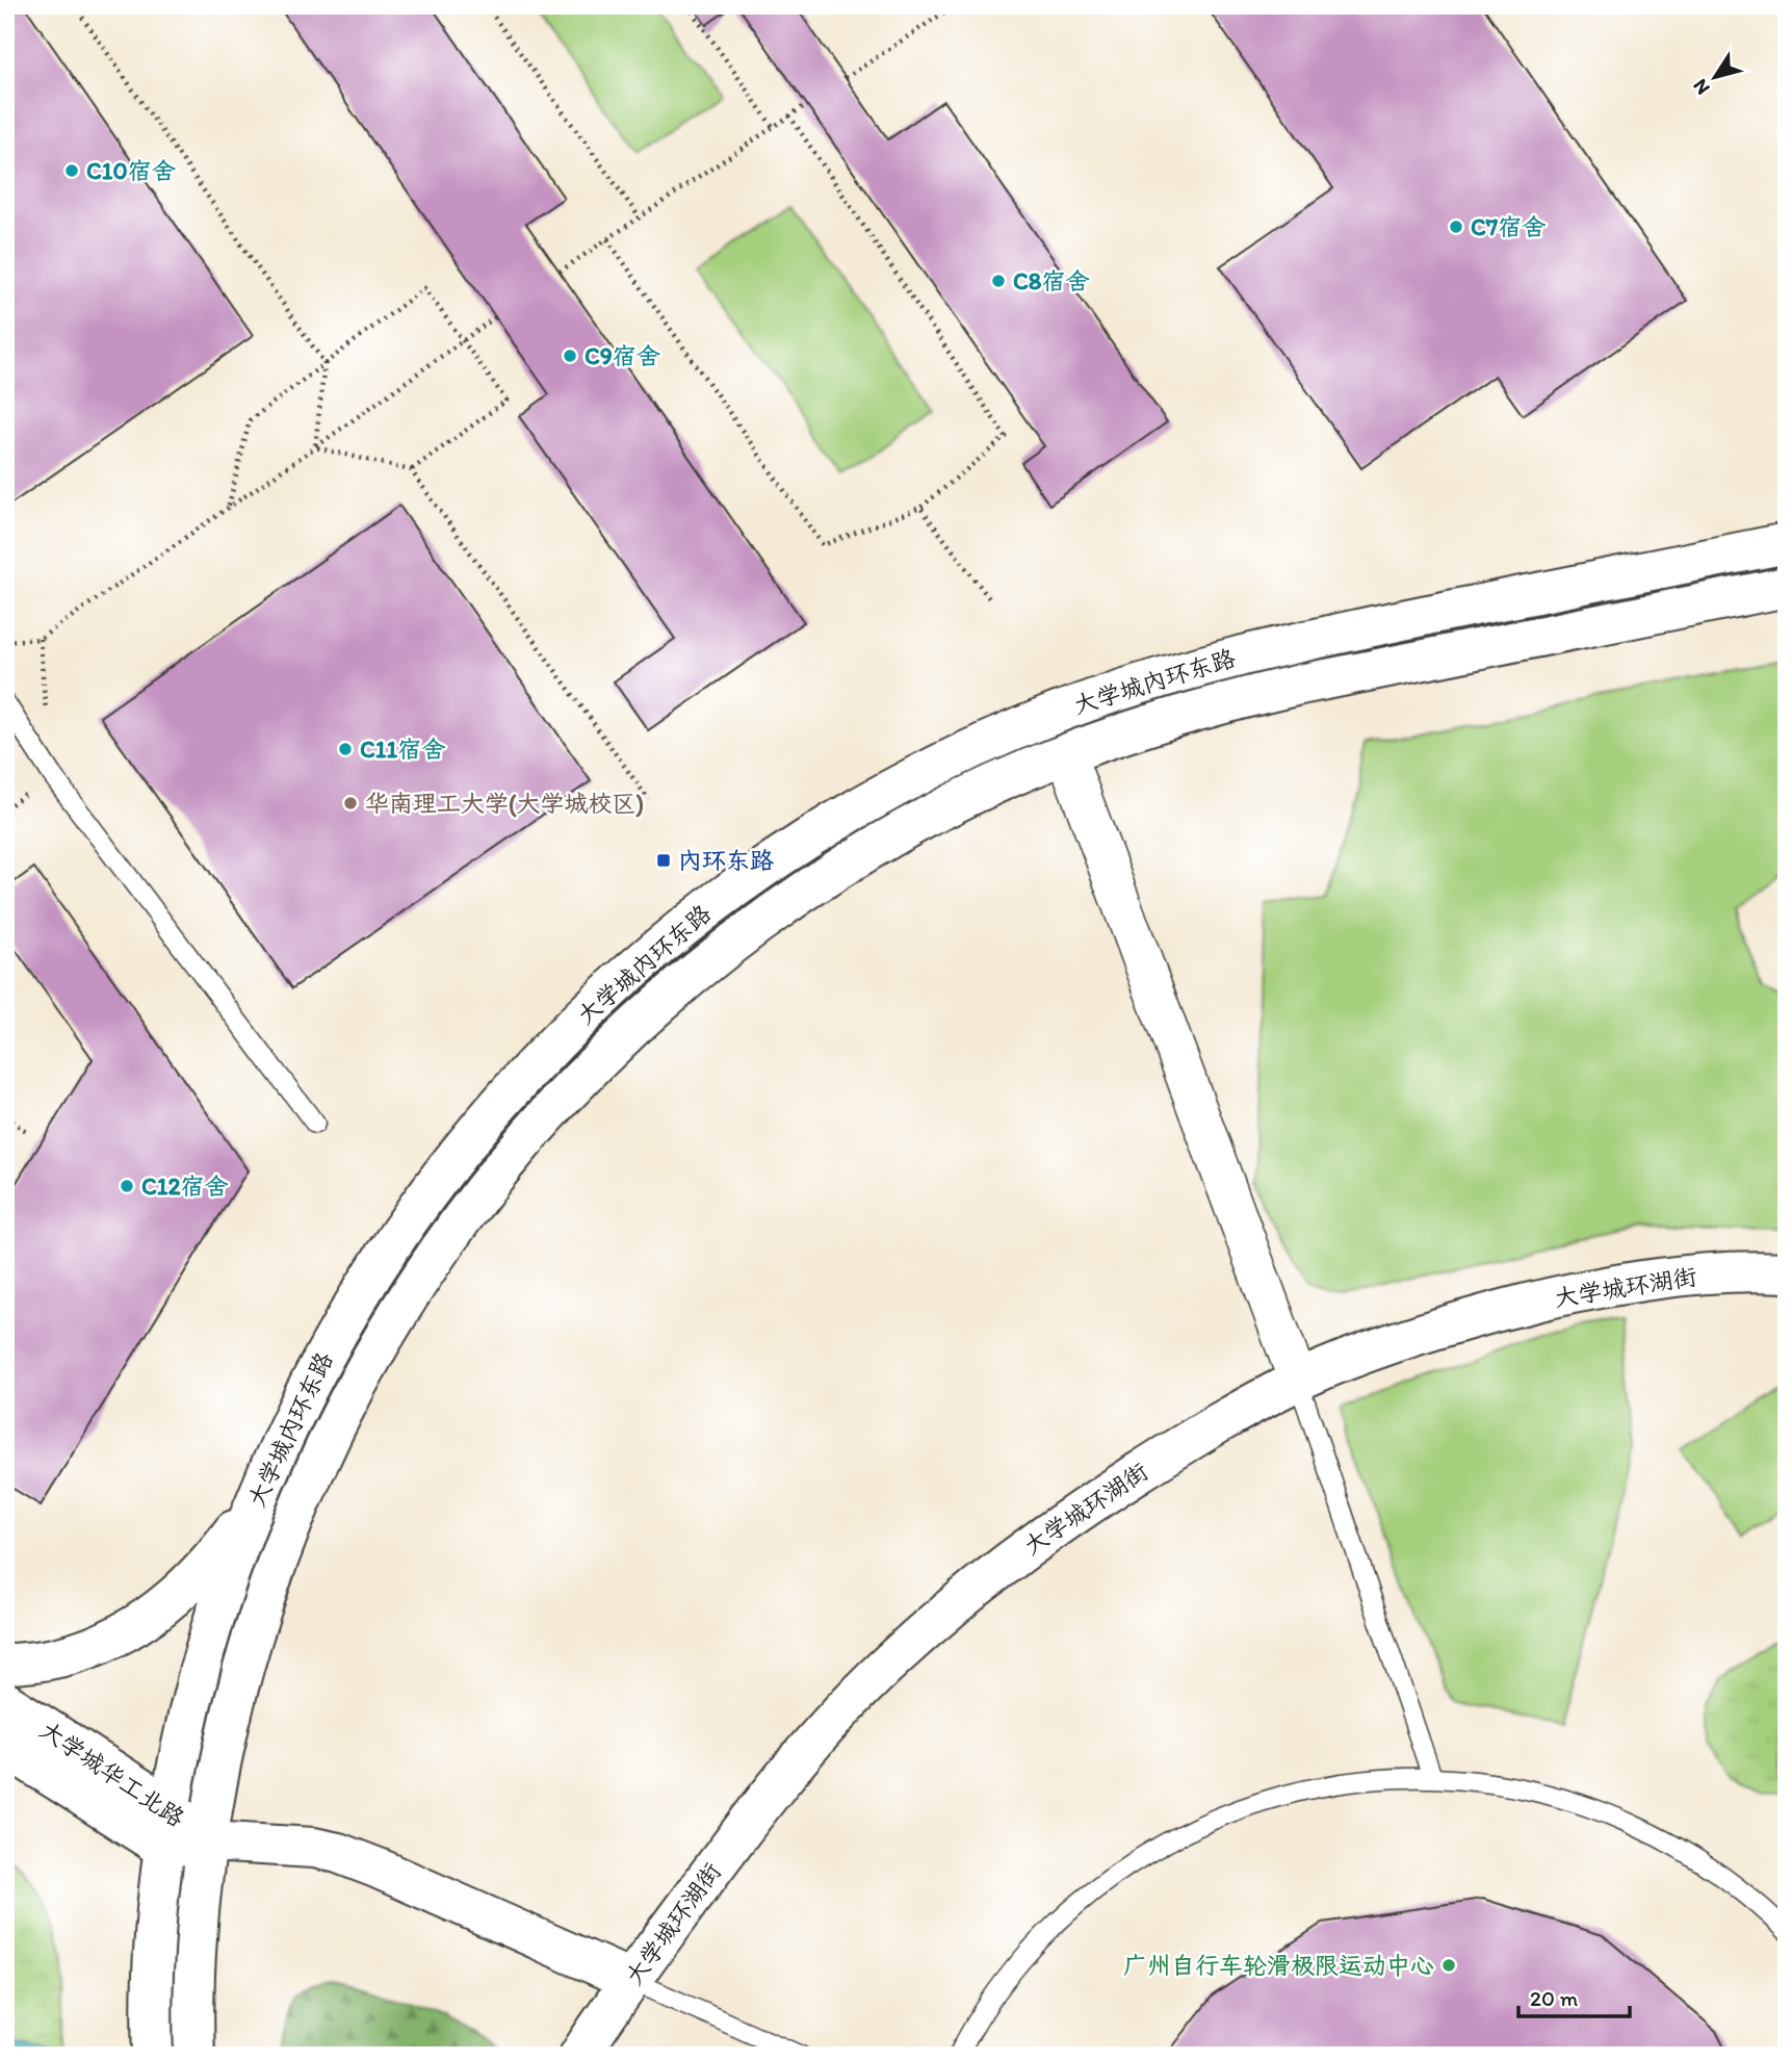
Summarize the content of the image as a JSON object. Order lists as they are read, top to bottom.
{
  "streets": {
    "main road": ["大学城内环东路", "大学城环湖街", "大学城华工北路"]
  },
  "crossings": [
    ["大学城内环东路", "大学城华工北路"]
  ],
  "places": {
    "other": [
      "C10宿舍",
      "C7宿舍",
      "C8宿舍",
      "C9宿舍",
      "C11宿舍",
      "华南理工大学(大学城校区)",
      "C12宿舍",
      "广州自行车轮滑极限运动中心"
    ],
    "transit": ["内环东路"]
  },
  "scale_bar": "20 m",
  "north": "bottom left"
}
